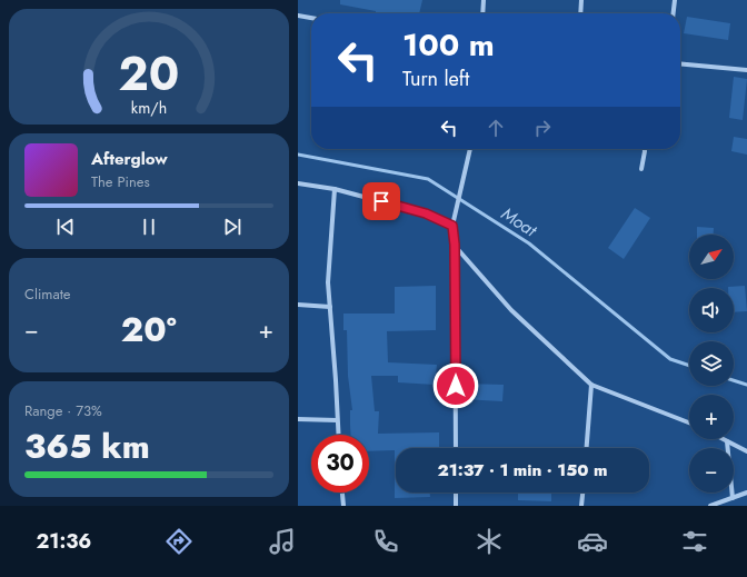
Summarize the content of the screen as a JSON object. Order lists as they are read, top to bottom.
{
  "water": ["Moat"],
  "north": "top right",
  "page": {
    "turn": ["100 m", "Turn left"],
    "song": ["Afterglow", "The Pines"],
    "map_buttons": ["+", "−"],
    "tile": [
      "Climate",
      ["Range · 73%", "365 km"]
    ],
    "heat": ["−", "20°", "+"],
    "limit": "30",
    "trip": "21:37 · 1 min · 150 m",
    "tabs": "21:36",
    "gauge": ["20", "km/h"]
  }
}
